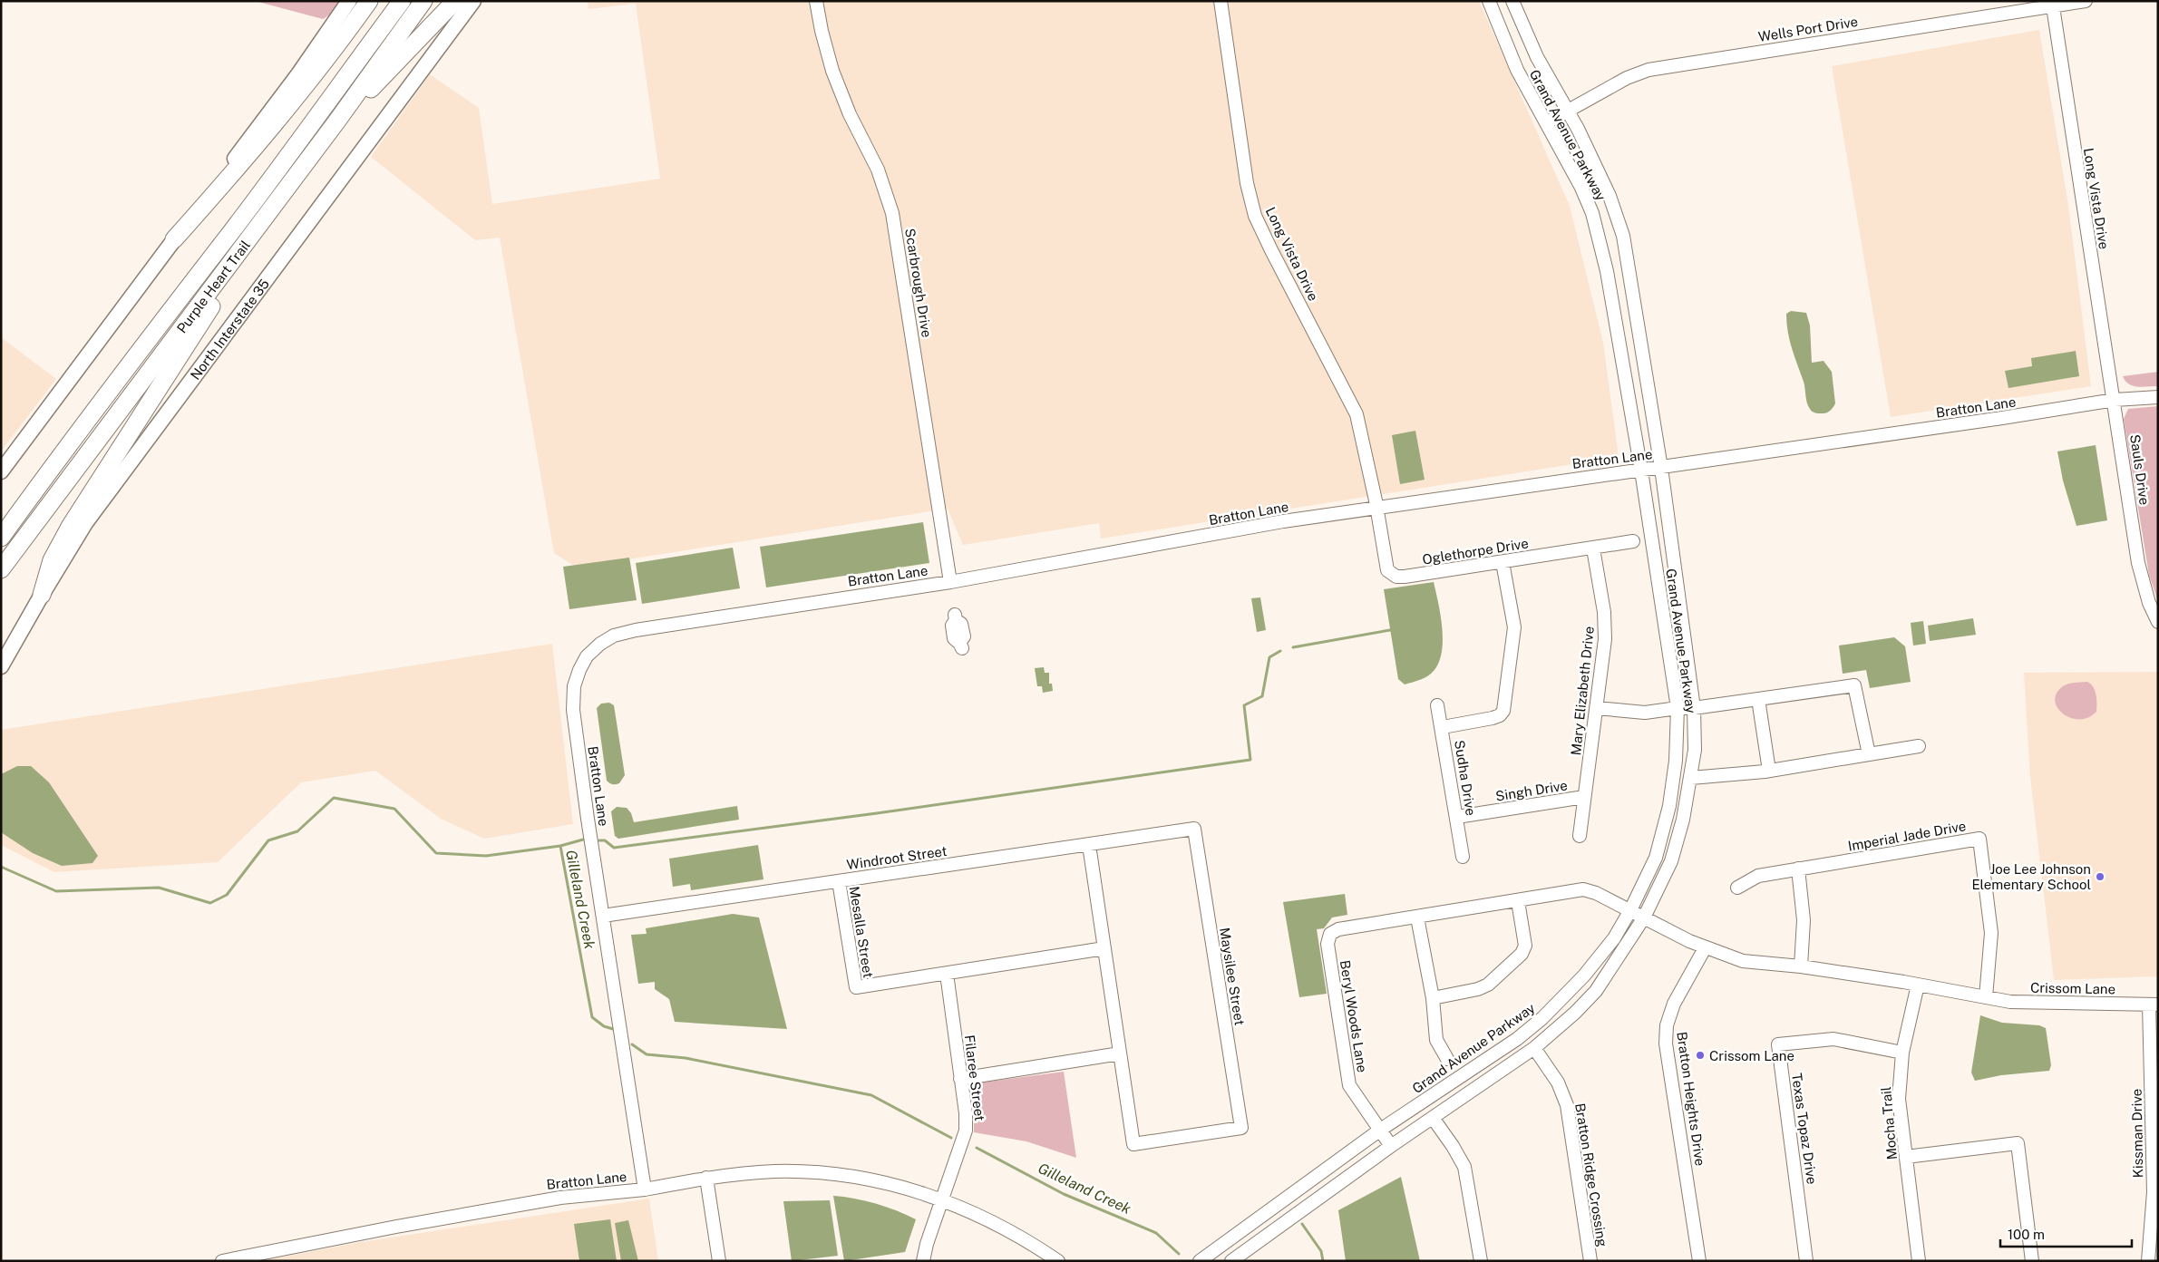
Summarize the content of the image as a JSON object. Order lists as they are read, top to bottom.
{
  "streets": {
    "highway": ["Purple Heart Trail"],
    "main road": ["North Interstate 35"],
    "street": [
      "Wells Port Drive",
      "Grand Avenue Parkway",
      "Long Vista Drive",
      "Scarbrough Drive",
      "Bratton Lane",
      "Sauls Drive",
      "Oglethorpe Drive",
      "Mary Elizabeth Drive",
      "Sudha Drive",
      "Singh Drive",
      "Imperial Jade Drive",
      "Windroot Street",
      "Mesalla Street",
      "Maysilee Street",
      "Crissom Lane",
      "Beryl Woods Lane",
      "Filaree Street",
      "Bratton Heights Drive",
      "Mocha Trail",
      "Texas Topaz Drive",
      "Kissman Drive",
      "Bratton Ridge Crossing"
    ]
  },
  "crossings": [
    ["Wells Port Drive", "Grand Avenue Parkway"],
    ["Wells Port Drive", "Long Vista Drive"],
    ["Grand Avenue Parkway", "Bratton Lane"],
    ["Grand Avenue Parkway", "Crissom Lane"],
    ["Grand Avenue Parkway", "Beryl Woods Lane"],
    ["Grand Avenue Parkway", "Bratton Ridge Crossing"],
    ["Long Vista Drive", "Bratton Lane"],
    ["Long Vista Drive", "Sauls Drive"],
    ["Long Vista Drive", "Oglethorpe Drive"],
    ["Scarbrough Drive", "Bratton Lane"],
    ["Bratton Lane", "Sauls Drive"],
    ["Bratton Lane", "Oglethorpe Drive"],
    ["Bratton Lane", "Windroot Street"],
    ["Oglethorpe Drive", "Mary Elizabeth Drive"],
    ["Mary Elizabeth Drive", "Singh Drive"],
    ["Sudha Drive", "Singh Drive"],
    ["Imperial Jade Drive", "Crissom Lane"],
    ["Windroot Street", "Mesalla Street"],
    ["Windroot Street", "Maysilee Street"],
    ["Mesalla Street", "Filaree Street"],
    ["Crissom Lane", "Beryl Woods Lane"],
    ["Crissom Lane", "Bratton Heights Drive"],
    ["Crissom Lane", "Mocha Trail"],
    ["Crissom Lane", "Kissman Drive"],
    ["Mocha Trail", "Texas Topaz Drive"]
  ],
  "water": ["Gilleland Creek"],
  "places": ["Joe Lee Johnson Elementary School", "Crissom Lane"],
  "scale_bar": "100 m"
}
